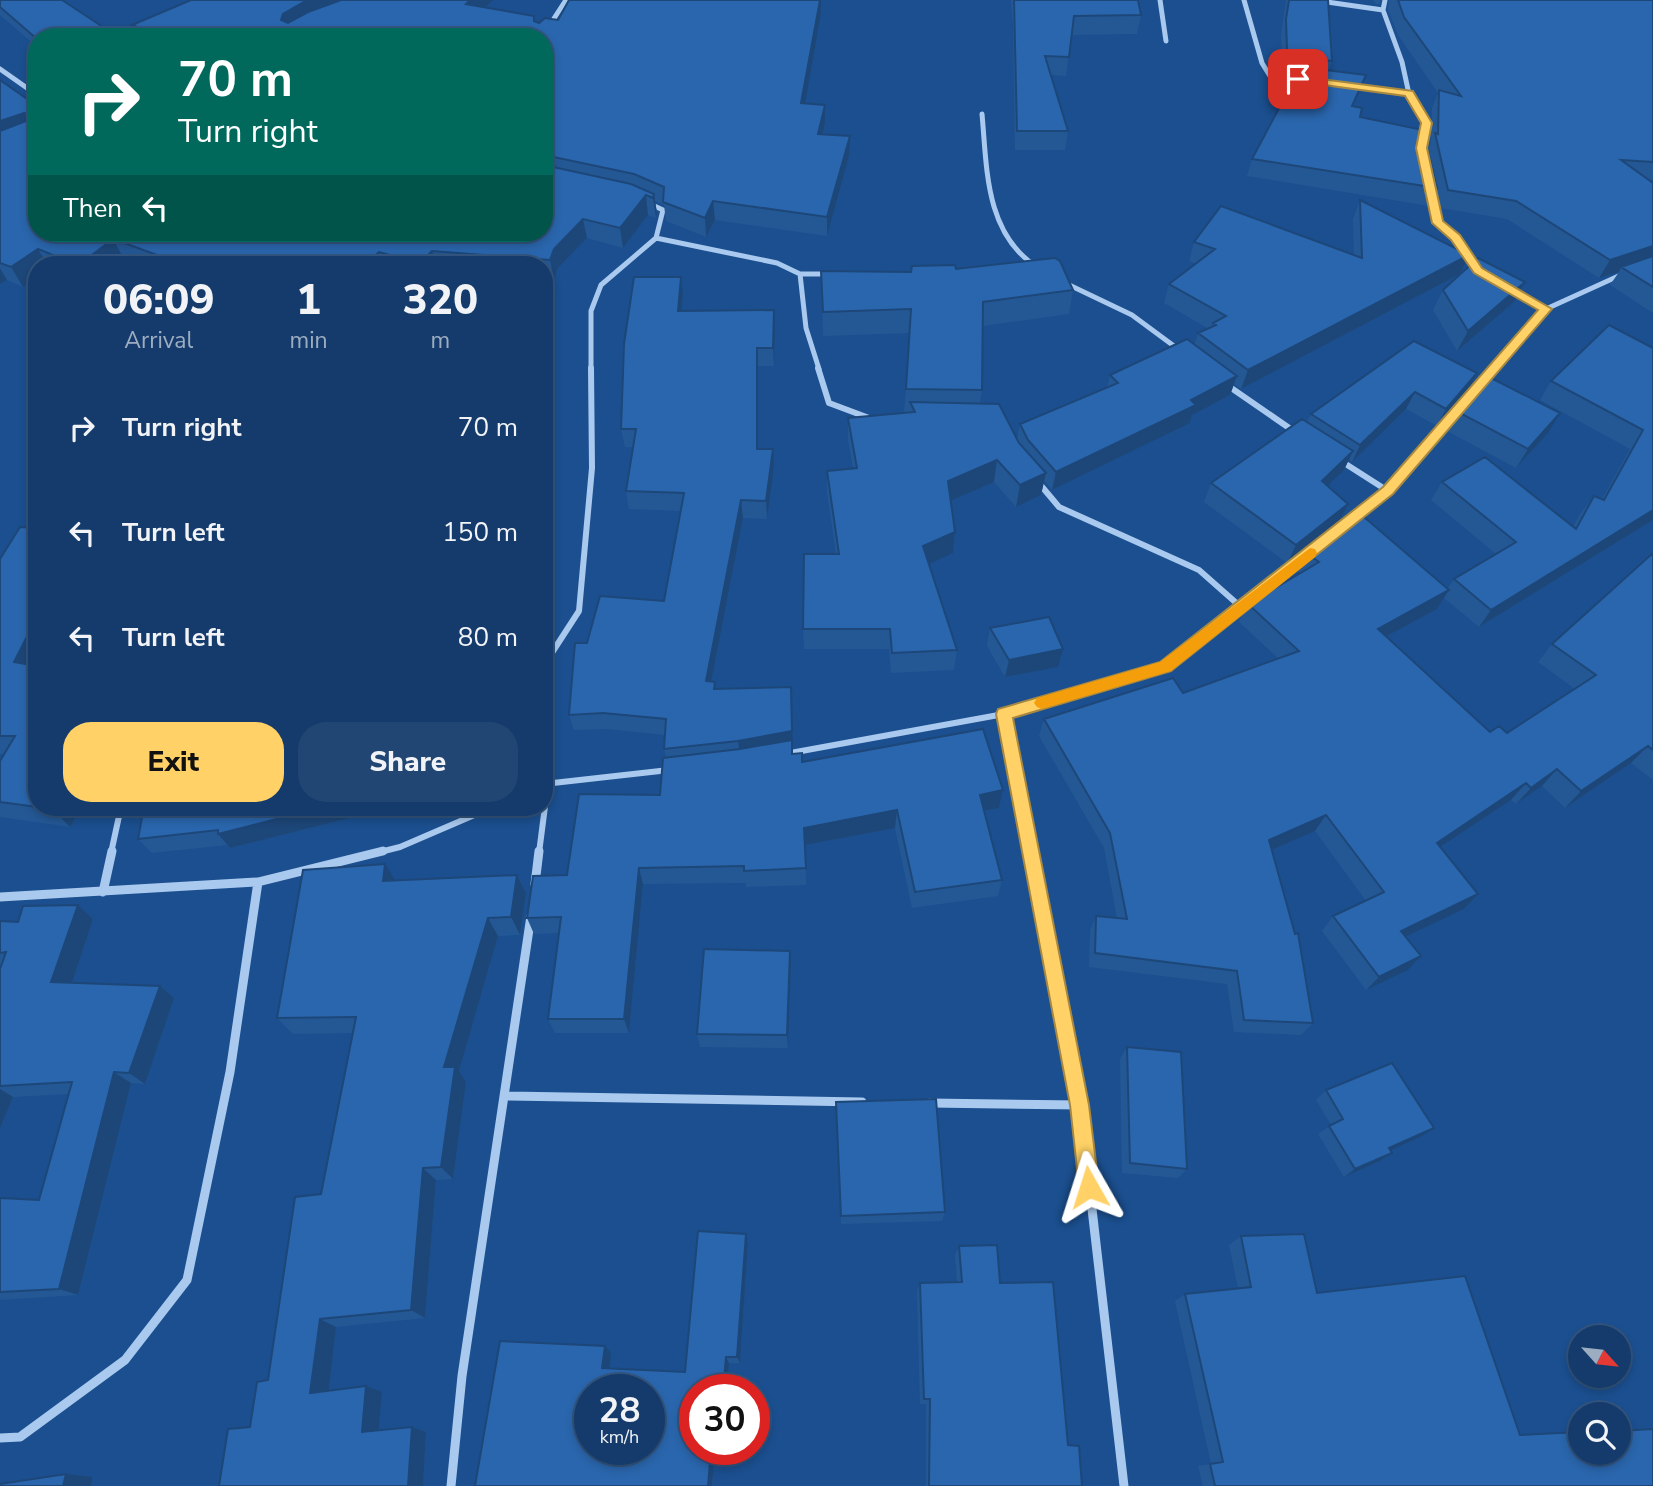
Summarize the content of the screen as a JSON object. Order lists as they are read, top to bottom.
{
  "north": "bottom right",
  "page": {
    "turn": ["70 m", "Turn right"],
    "then": "Then",
    "eta": [
      "06:09",
      "Arrival",
      "1",
      "min",
      "320",
      "m"
    ],
    "list": [
      {
        "name": "Turn right",
        "value": "70 m"
      },
      {
        "name": "Turn left",
        "value": "150 m"
      },
      {
        "name": "Turn left",
        "value": "80 m"
      }
    ],
    "buttons": ["Exit", "Share"],
    "speed": "28 km/h",
    "limit": "30"
  }
}
